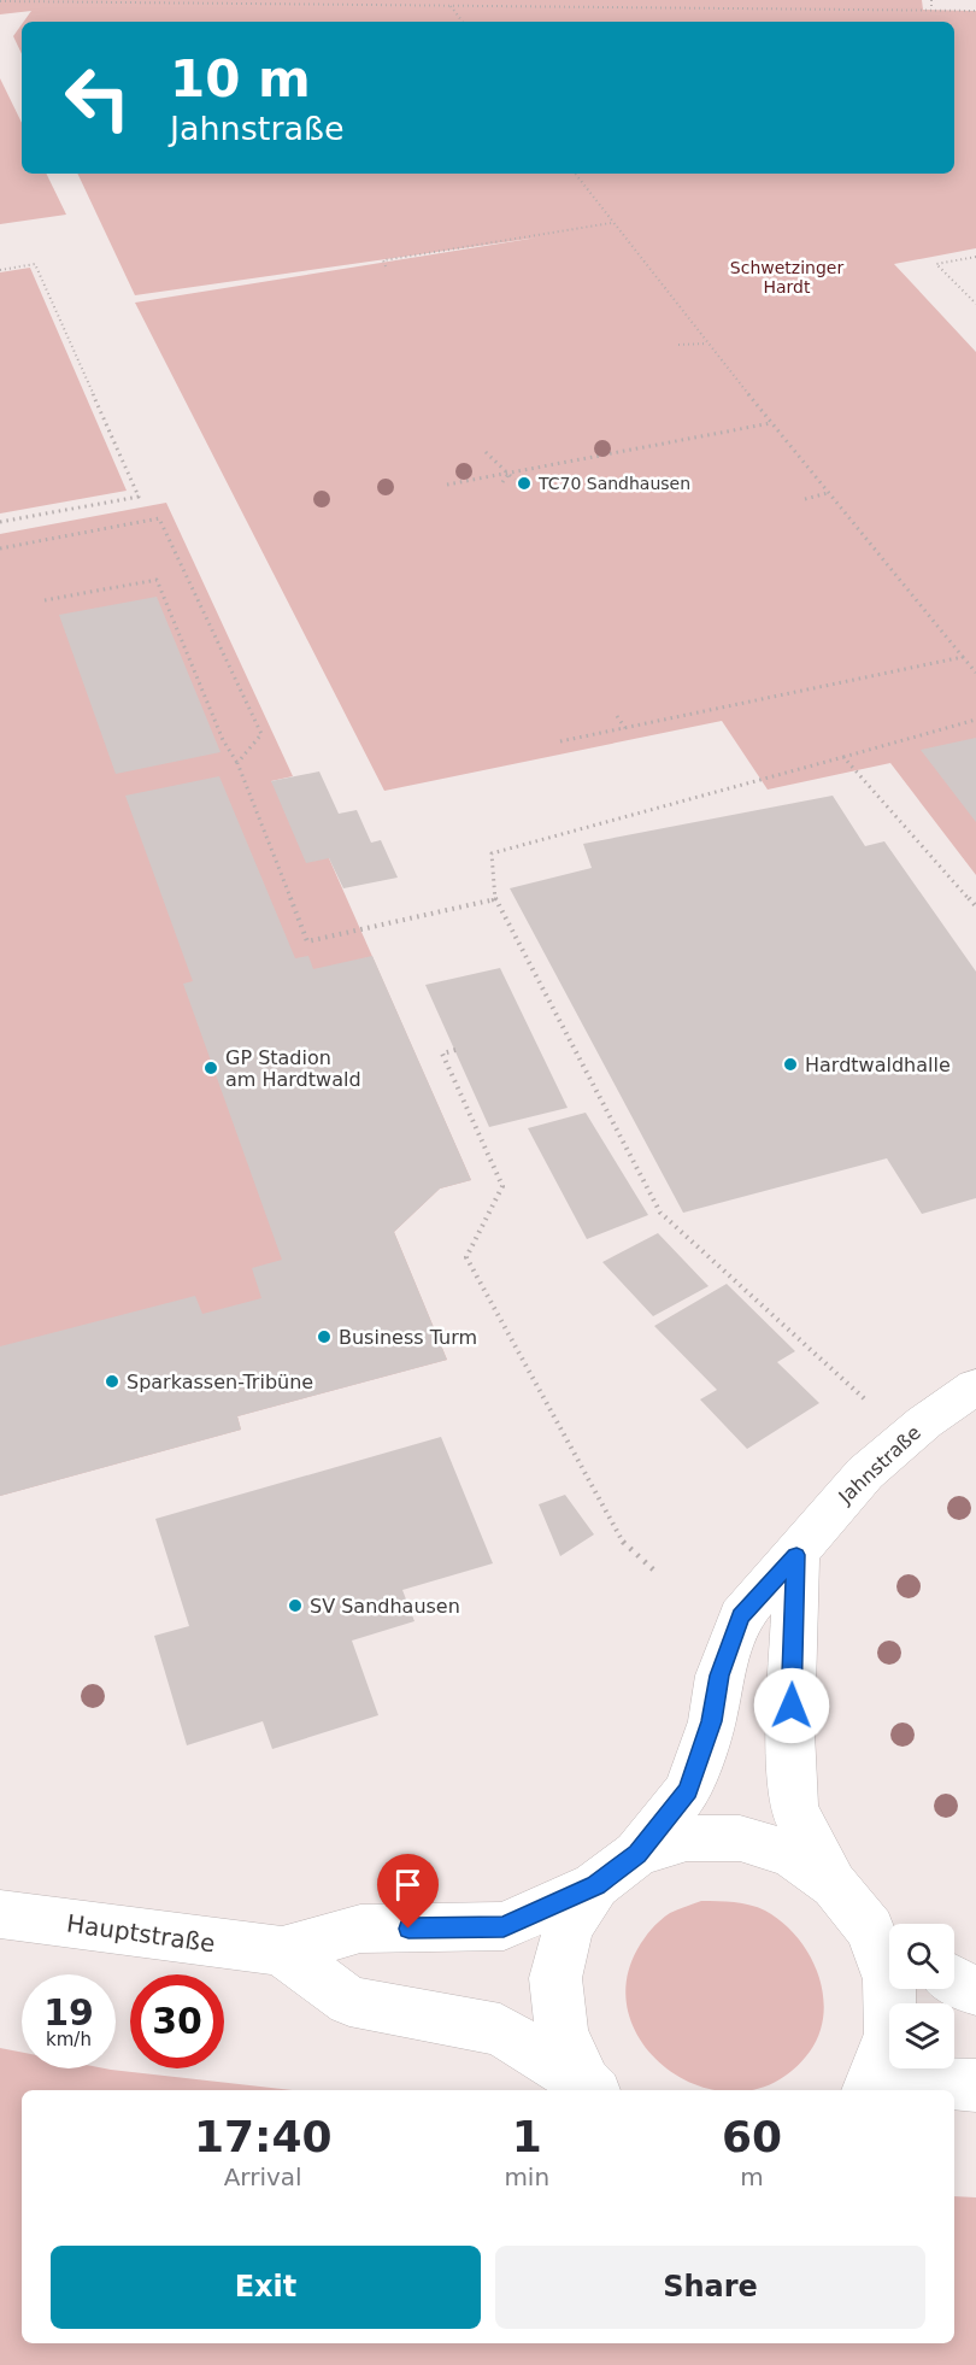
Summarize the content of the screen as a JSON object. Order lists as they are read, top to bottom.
{
  "streets": {
    "street": ["Jahnstraße", "Hauptstraße"]
  },
  "crossings": [
    ["Jahnstraße", "Hauptstraße"]
  ],
  "parks": ["Schwetzinger Hardt"],
  "places": [
    "TC70 Sandhausen",
    "Hardtwaldhalle",
    "GP Stadion am Hardtwald",
    "Business Turm",
    "Sparkassen-Tribüne",
    "SV Sandhausen"
  ],
  "page": {
    "turn": ["10 m", "Jahnstraße"],
    "speed": "19 km/h",
    "limit": "30",
    "eta": [
      "17:40",
      "Arrival",
      "1",
      "min",
      "60",
      "m"
    ],
    "buttons": ["Exit", "Share"]
  }
}
